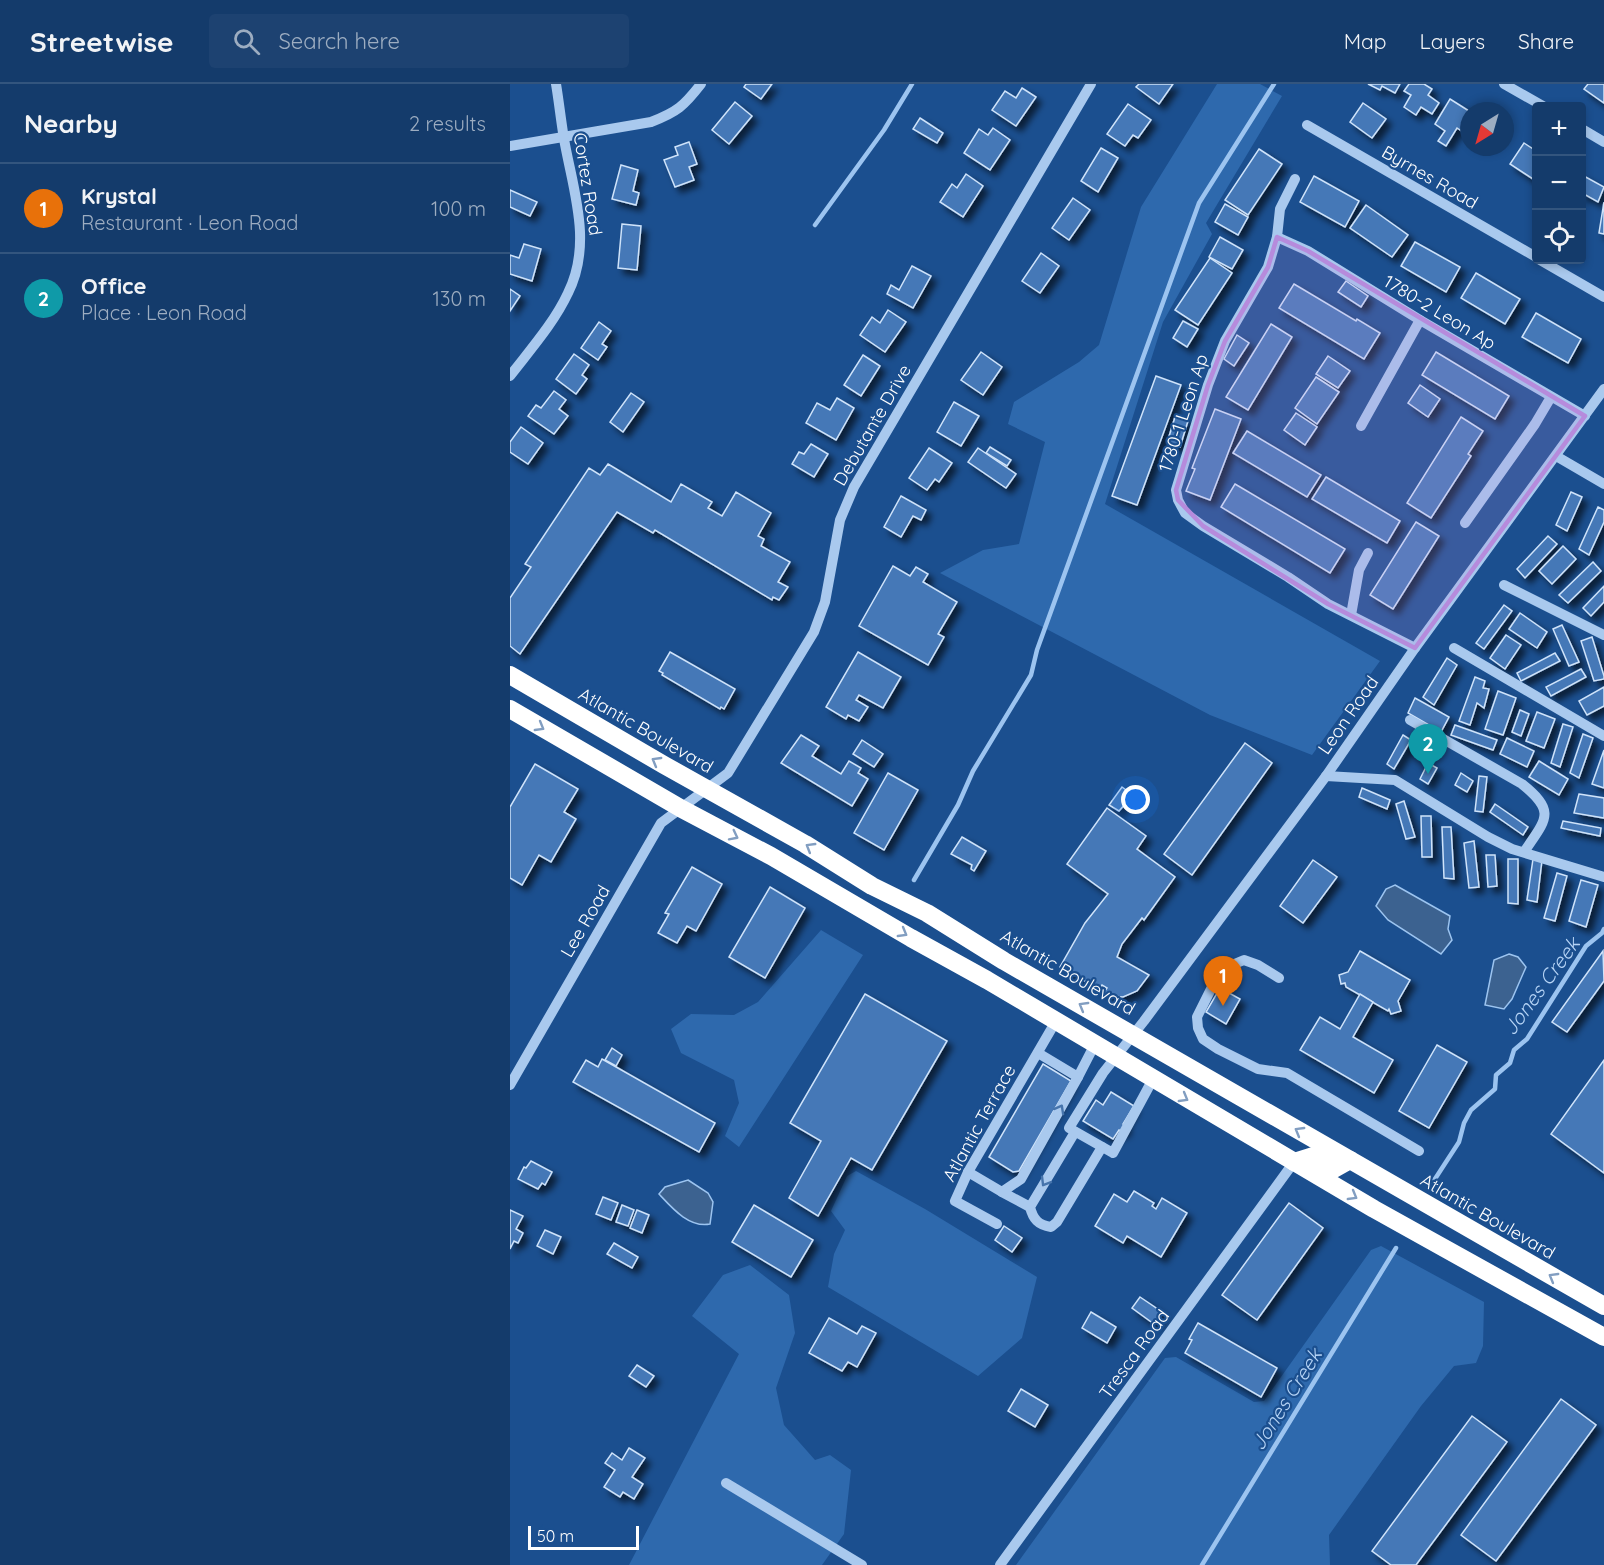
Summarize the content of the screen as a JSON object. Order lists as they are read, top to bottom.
{
  "streets": {
    "highway": ["Atlantic Boulevard"],
    "street": [
      "Byrnes Road",
      "Cortez Road",
      "1780-2 Leon Ap",
      "1780-1 Leon Ap",
      "Debutante Drive",
      "Leon Road",
      "Lee Road",
      "Atlantic Terrace",
      "Tresca Road"
    ]
  },
  "crossings": [
    ["1780-2 Leon Ap", "1780-1 Leon Ap"],
    ["1780-2 Leon Ap", "Leon Road"],
    ["1780-1 Leon Ap", "Leon Road"],
    ["Debutante Drive", "Atlantic Boulevard"],
    ["Debutante Drive", "Lee Road"],
    ["Leon Road", "Atlantic Boulevard"],
    ["Atlantic Boulevard", "Lee Road"]
  ],
  "water": ["Jones Creek"],
  "scale_bar": "50 m",
  "north": "bottom left",
  "page": {
    "header": "Streetwise",
    "search": "Search here",
    "nav": ["Map", "Layers", "Share"],
    "heading": ["Nearby", "2 results"],
    "map_buttons": ["+", "−"],
    "list": [
      {
        "mark": "1",
        "name": "Krystal",
        "note": "Restaurant · Leon Road",
        "value": "100 m"
      },
      {
        "mark": "2",
        "name": "Office",
        "note": "Place · Leon Road",
        "value": "130 m"
      }
    ],
    "pins": ["2", "1"],
    "scale": "50 m"
  }
}
